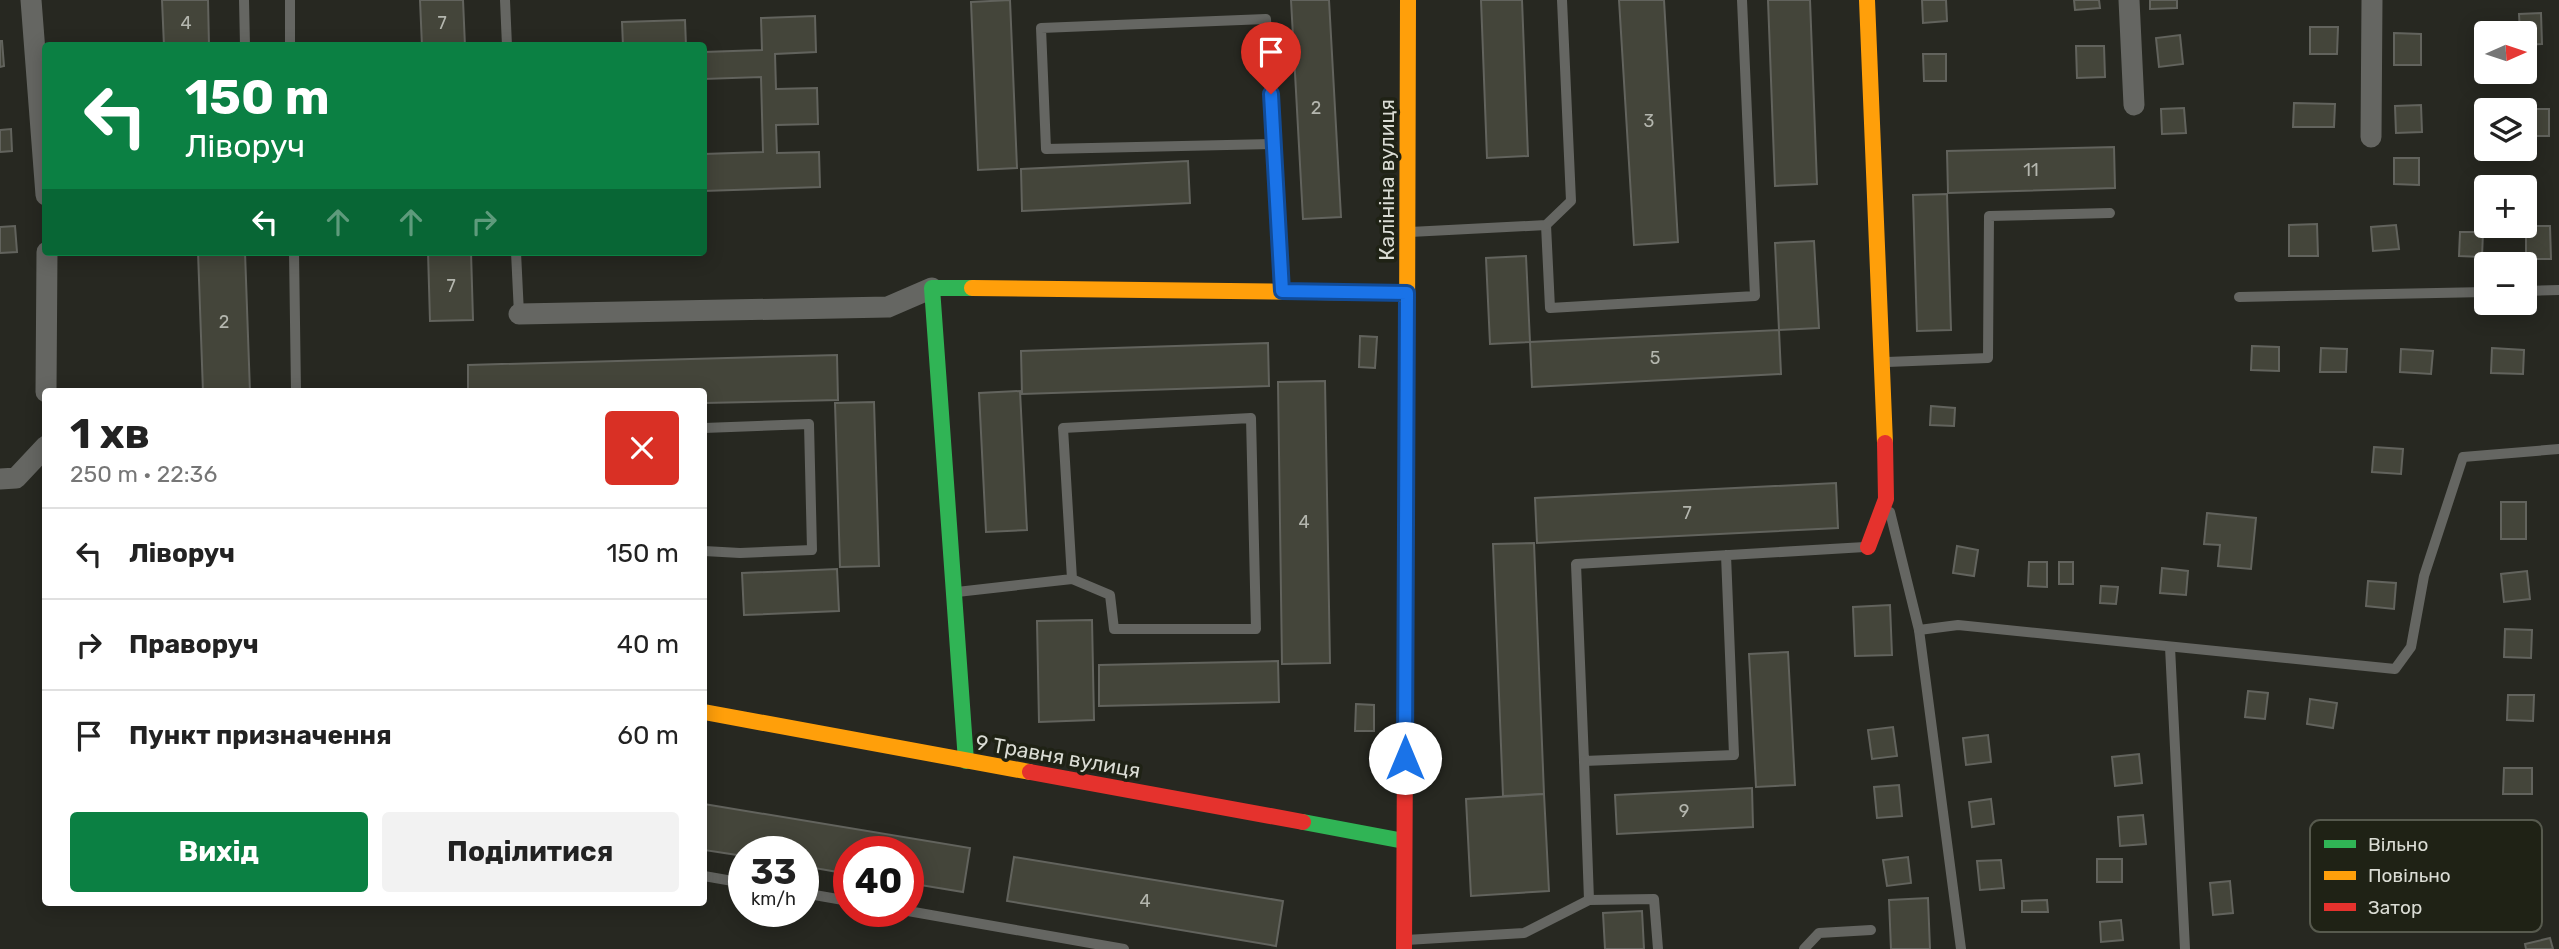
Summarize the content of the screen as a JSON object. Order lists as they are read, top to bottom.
{
  "streets": {
    "street": ["Калініна вулиця", "9 Травня вулиця"]
  },
  "crossings": [
    ["Калініна вулиця", "9 Травня вулиця"]
  ],
  "house_numbers": [
    "4",
    "7",
    "2",
    "3",
    "11",
    "7",
    "2",
    "5",
    "7",
    "4",
    "9",
    "4"
  ],
  "legend": ["Вільно", "Повільно", "Затор"],
  "north": "right",
  "page": {
    "map_buttons": ["+", "−"],
    "turn": ["150 m", "Ліворуч"],
    "heading": ["1 хв", "250 m · 22:36"],
    "list": [
      {
        "name": "Ліворуч",
        "value": "150 m"
      },
      {
        "name": "Праворуч",
        "value": "40 m"
      },
      {
        "name": "Пункт призначення",
        "value": "60 m"
      }
    ],
    "buttons": ["Вихід", "Поділитися"],
    "speed": "33 km/h",
    "limit": "40"
  }
}
